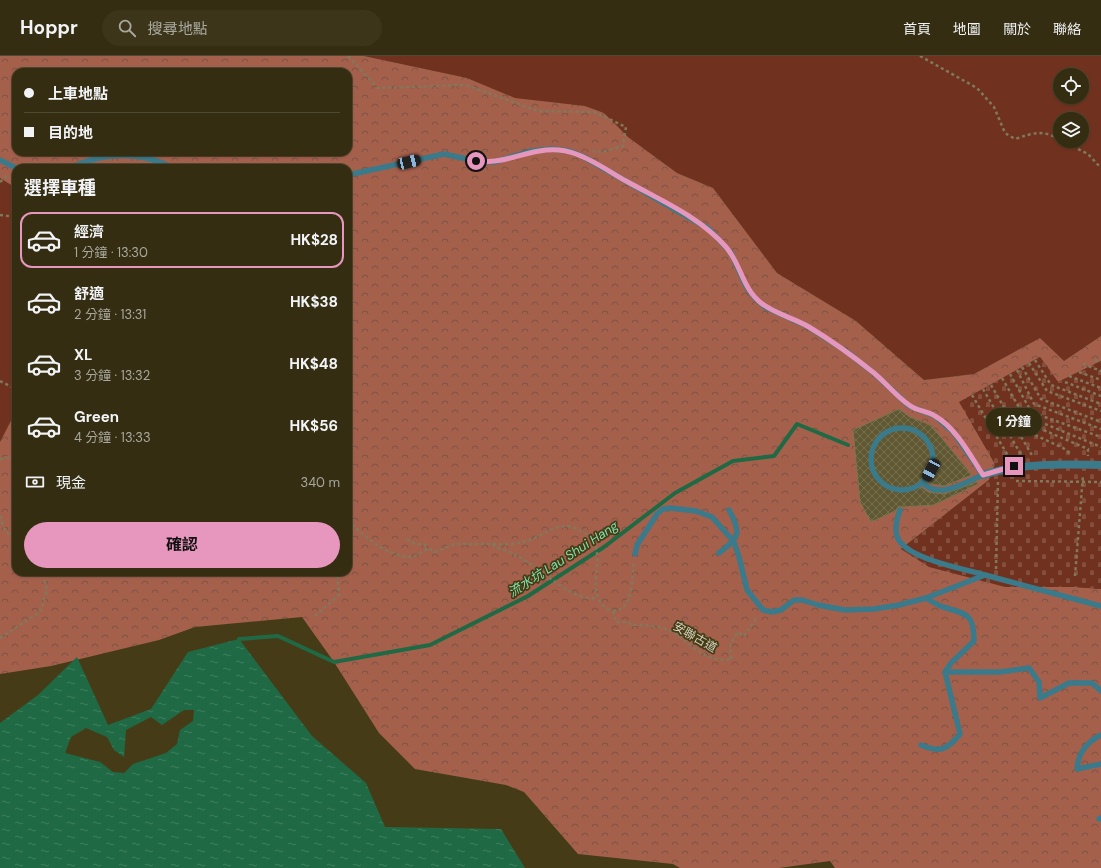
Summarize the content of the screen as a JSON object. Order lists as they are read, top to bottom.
{
  "streets": {
    "path": ["安聯古道"]
  },
  "water": ["流水坑 Lau Shui Hang"],
  "page": {
    "header": "Hoppr",
    "search": "搜尋地點",
    "nav": [
      "首頁",
      "地圖",
      "關於",
      "聯絡"
    ],
    "banner": ["上車地點", "目的地"],
    "heading": "選擇車種",
    "list": [
      {
        "name": "經濟",
        "note": "1 分鐘 · 13:30",
        "value": "HK$28"
      },
      {
        "name": "舒適",
        "note": "2 分鐘 · 13:31",
        "value": "HK$38"
      },
      {
        "name": "XL",
        "note": "3 分鐘 · 13:32",
        "value": "HK$48"
      },
      {
        "name": "Green",
        "note": "4 分鐘 · 13:33",
        "value": "HK$56"
      }
    ],
    "bubble": "1 分鐘",
    "pay": ["現金", "340 m"],
    "buttons": "確認"
  }
}
